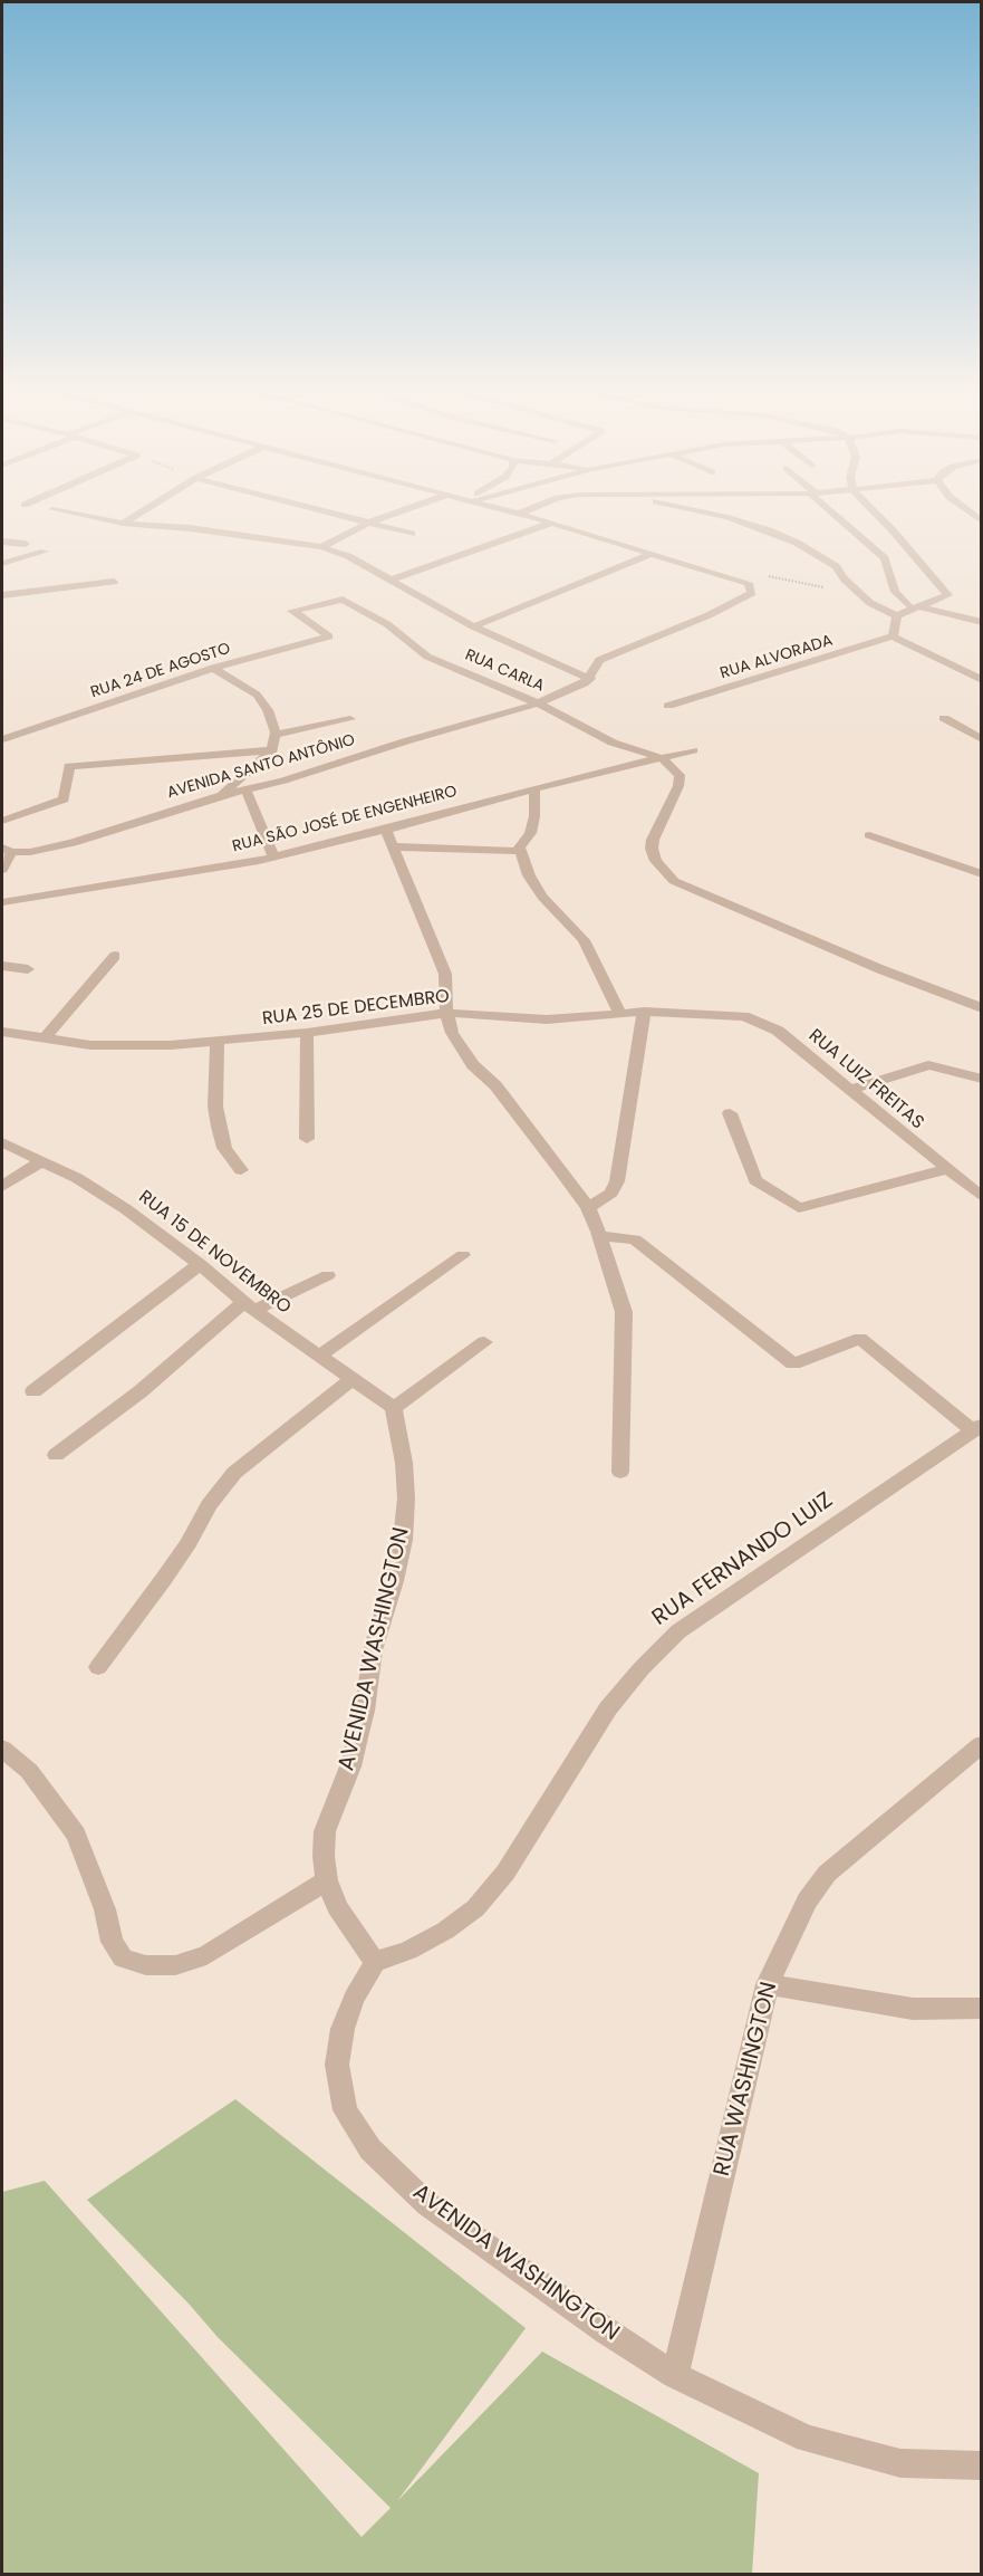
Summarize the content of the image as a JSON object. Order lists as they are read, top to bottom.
{
  "streets": {
    "street": [
      "RUA ALVORADA",
      "RUA 24 DE AGOSTO",
      "RUA CARLA",
      "AVENIDA SANTO ANTÔNIO",
      "RUA SÃO JOSÉ DE ENGENHEIRO",
      "RUA 25 DE DECEMBRO",
      "RUA LUIZ FREITAS",
      "RUA 15 DE NOVEMBRO",
      "RUA FERNANDO LUIZ",
      "AVENIDA WASHINGTON",
      "RUA WASHINGTON"
    ]
  },
  "crossings": [
    ["RUA 24 DE AGOSTO", "RUA CARLA"],
    ["RUA CARLA", "AVENIDA SANTO ANTÔNIO"],
    ["RUA CARLA", "RUA SÃO JOSÉ DE ENGENHEIRO"],
    ["RUA 25 DE DECEMBRO", "RUA LUIZ FREITAS"],
    ["RUA 15 DE NOVEMBRO", "AVENIDA WASHINGTON"],
    ["RUA FERNANDO LUIZ", "AVENIDA WASHINGTON"],
    ["AVENIDA WASHINGTON", "RUA WASHINGTON"]
  ]
}
